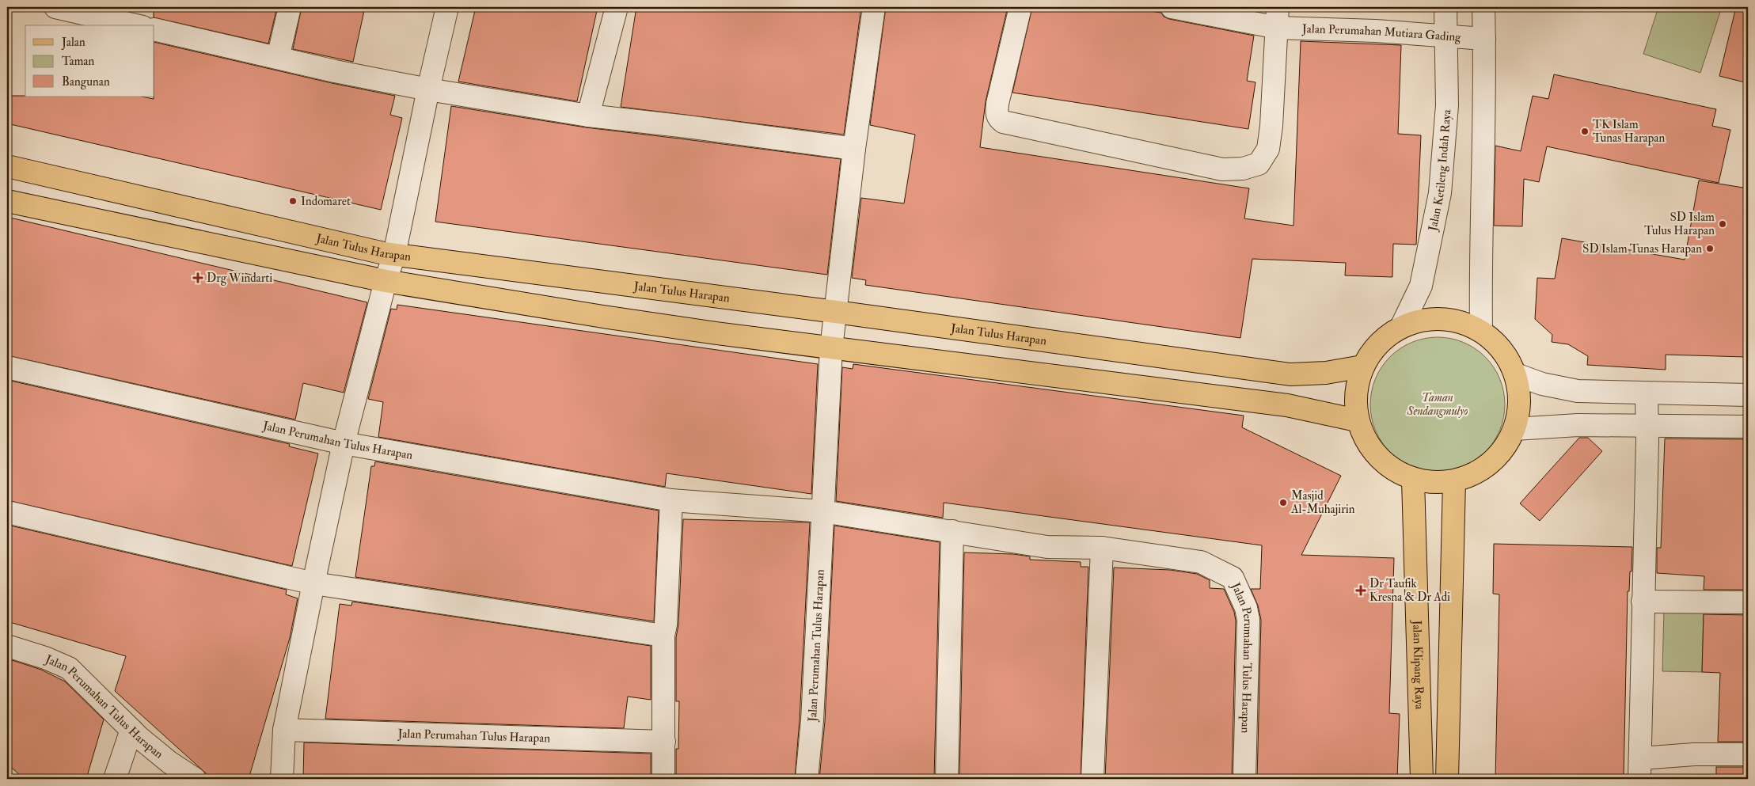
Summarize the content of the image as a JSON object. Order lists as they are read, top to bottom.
{
  "streets": {
    "main road": ["Jalan Tulus Harapan", "Jalan Klipang Raya"],
    "street": ["Jalan Perumahan Mutiara Gading", "Jalan Ketileng Indah Raya", "Jalan Perumahan Tulus Harapan"]
  },
  "crossings": [
    ["Jalan Perumahan Mutiara Gading", "Jalan Ketileng Indah Raya"],
    ["Jalan Tulus Harapan", "Jalan Perumahan Tulus Harapan"]
  ],
  "parks": ["Taman Sendangmulyo"],
  "places": {
    "other": [
      "TK Islam Tunas Harapan",
      "Indomaret",
      "SD Islam Tulus Harapan",
      "SD Islam Tunas Harapan",
      "Masjid Al-Muhajirin"
    ],
    "health": ["Drg Windarti", "Dr Taufik Kresna & Dr Adi"]
  },
  "legend": ["Jalan", "Taman", "Bangunan"]
}
